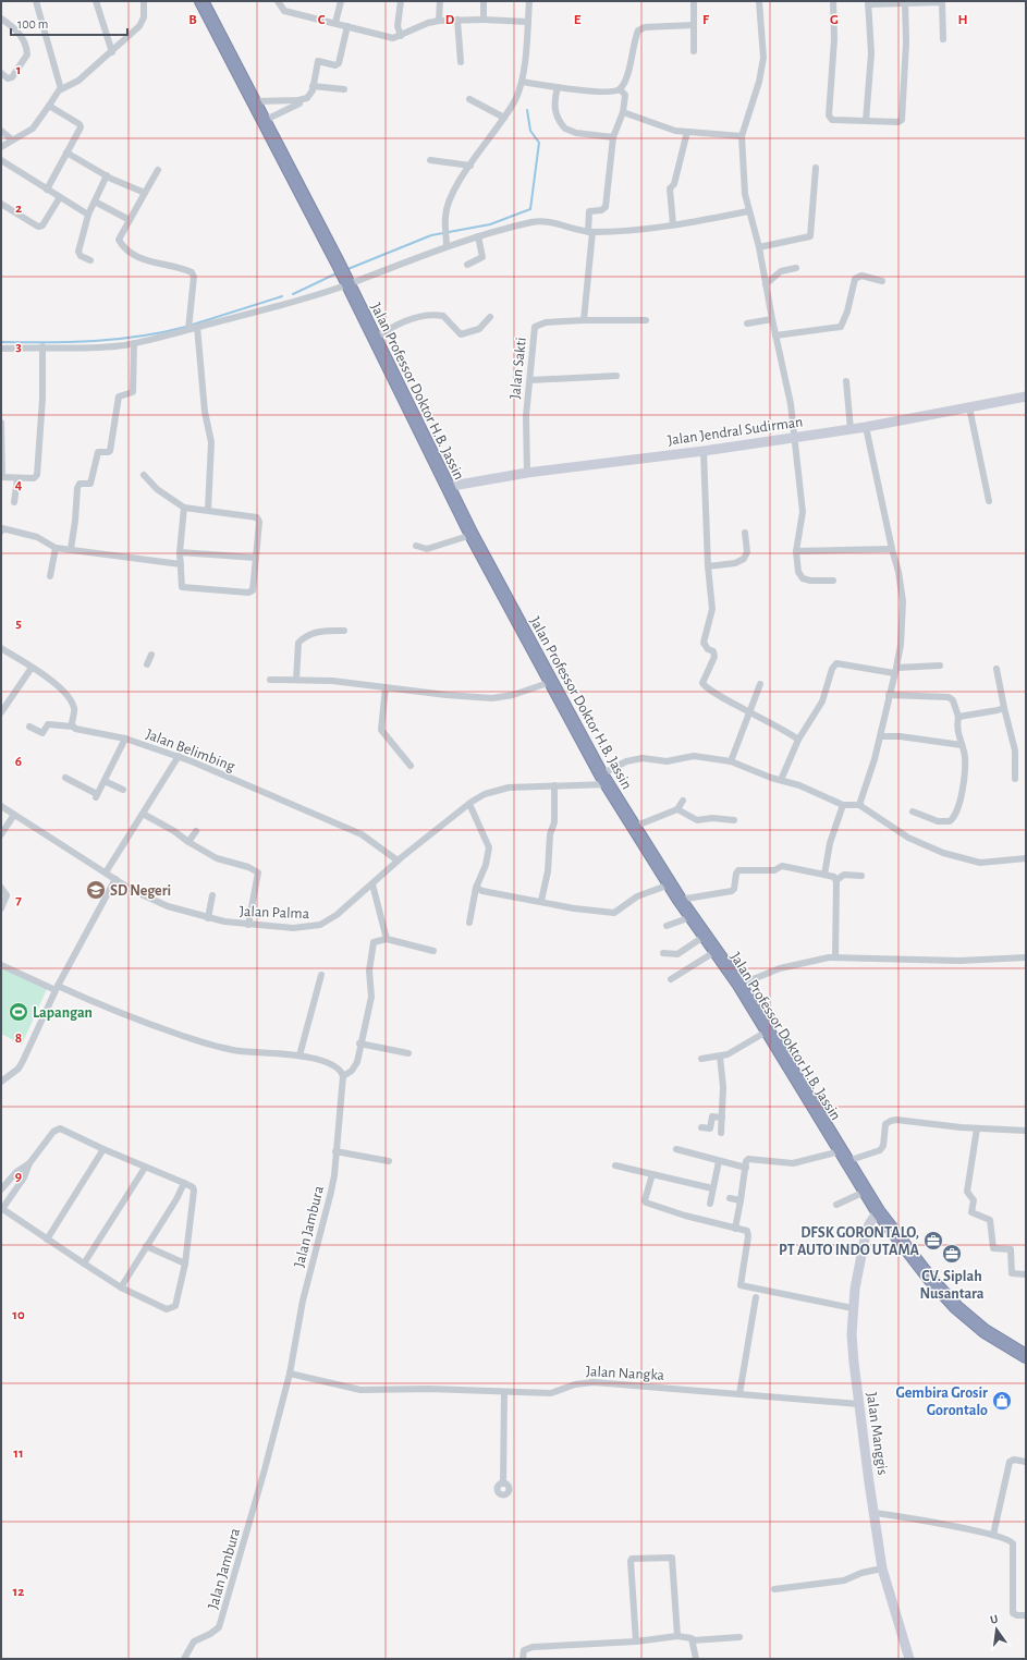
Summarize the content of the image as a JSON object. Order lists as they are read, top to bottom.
{
  "streets": {
    "highway": ["Jalan Professor Doktor H.B. Jassin"],
    "street": [
      "Jalan Sakti",
      "Jalan Jendral Sudirman",
      "Jalan Belimbing",
      "Jalan Palma",
      "Jalan Jambura",
      "Jalan Nangka",
      "Jalan Manggis"
    ]
  },
  "crossings": [
    ["Jalan Sakti", "Jalan Jendral Sudirman"],
    ["Jalan Professor Doktor H.B. Jassin", "Jalan Jendral Sudirman"],
    ["Jalan Professor Doktor H.B. Jassin", "Jalan Palma"],
    ["Jalan Professor Doktor H.B. Jassin", "Jalan Manggis"],
    ["Jalan Belimbing", "Jalan Palma"],
    ["Jalan Jambura", "Jalan Nangka"],
    ["Jalan Nangka", "Jalan Manggis"]
  ],
  "places": {
    "school or university": ["SD Negeri"],
    "sports": ["Lapangan"],
    "office": ["DFSK GORONTALO, PT AUTO INDO UTAMA", "CV. Siplah Nusantara"],
    "shop": ["Gembira Grosir Gorontalo"]
  },
  "scale_bar": "100 m",
  "north": "top",
  "grid": {
    "columns": [
      "B",
      "C",
      "D",
      "E",
      "F",
      "G",
      "H"
    ],
    "rows": [
      "1",
      "2",
      "3",
      "4",
      "5",
      "6",
      "7",
      "8",
      "9",
      "10",
      "11",
      "12"
    ]
  }
}
